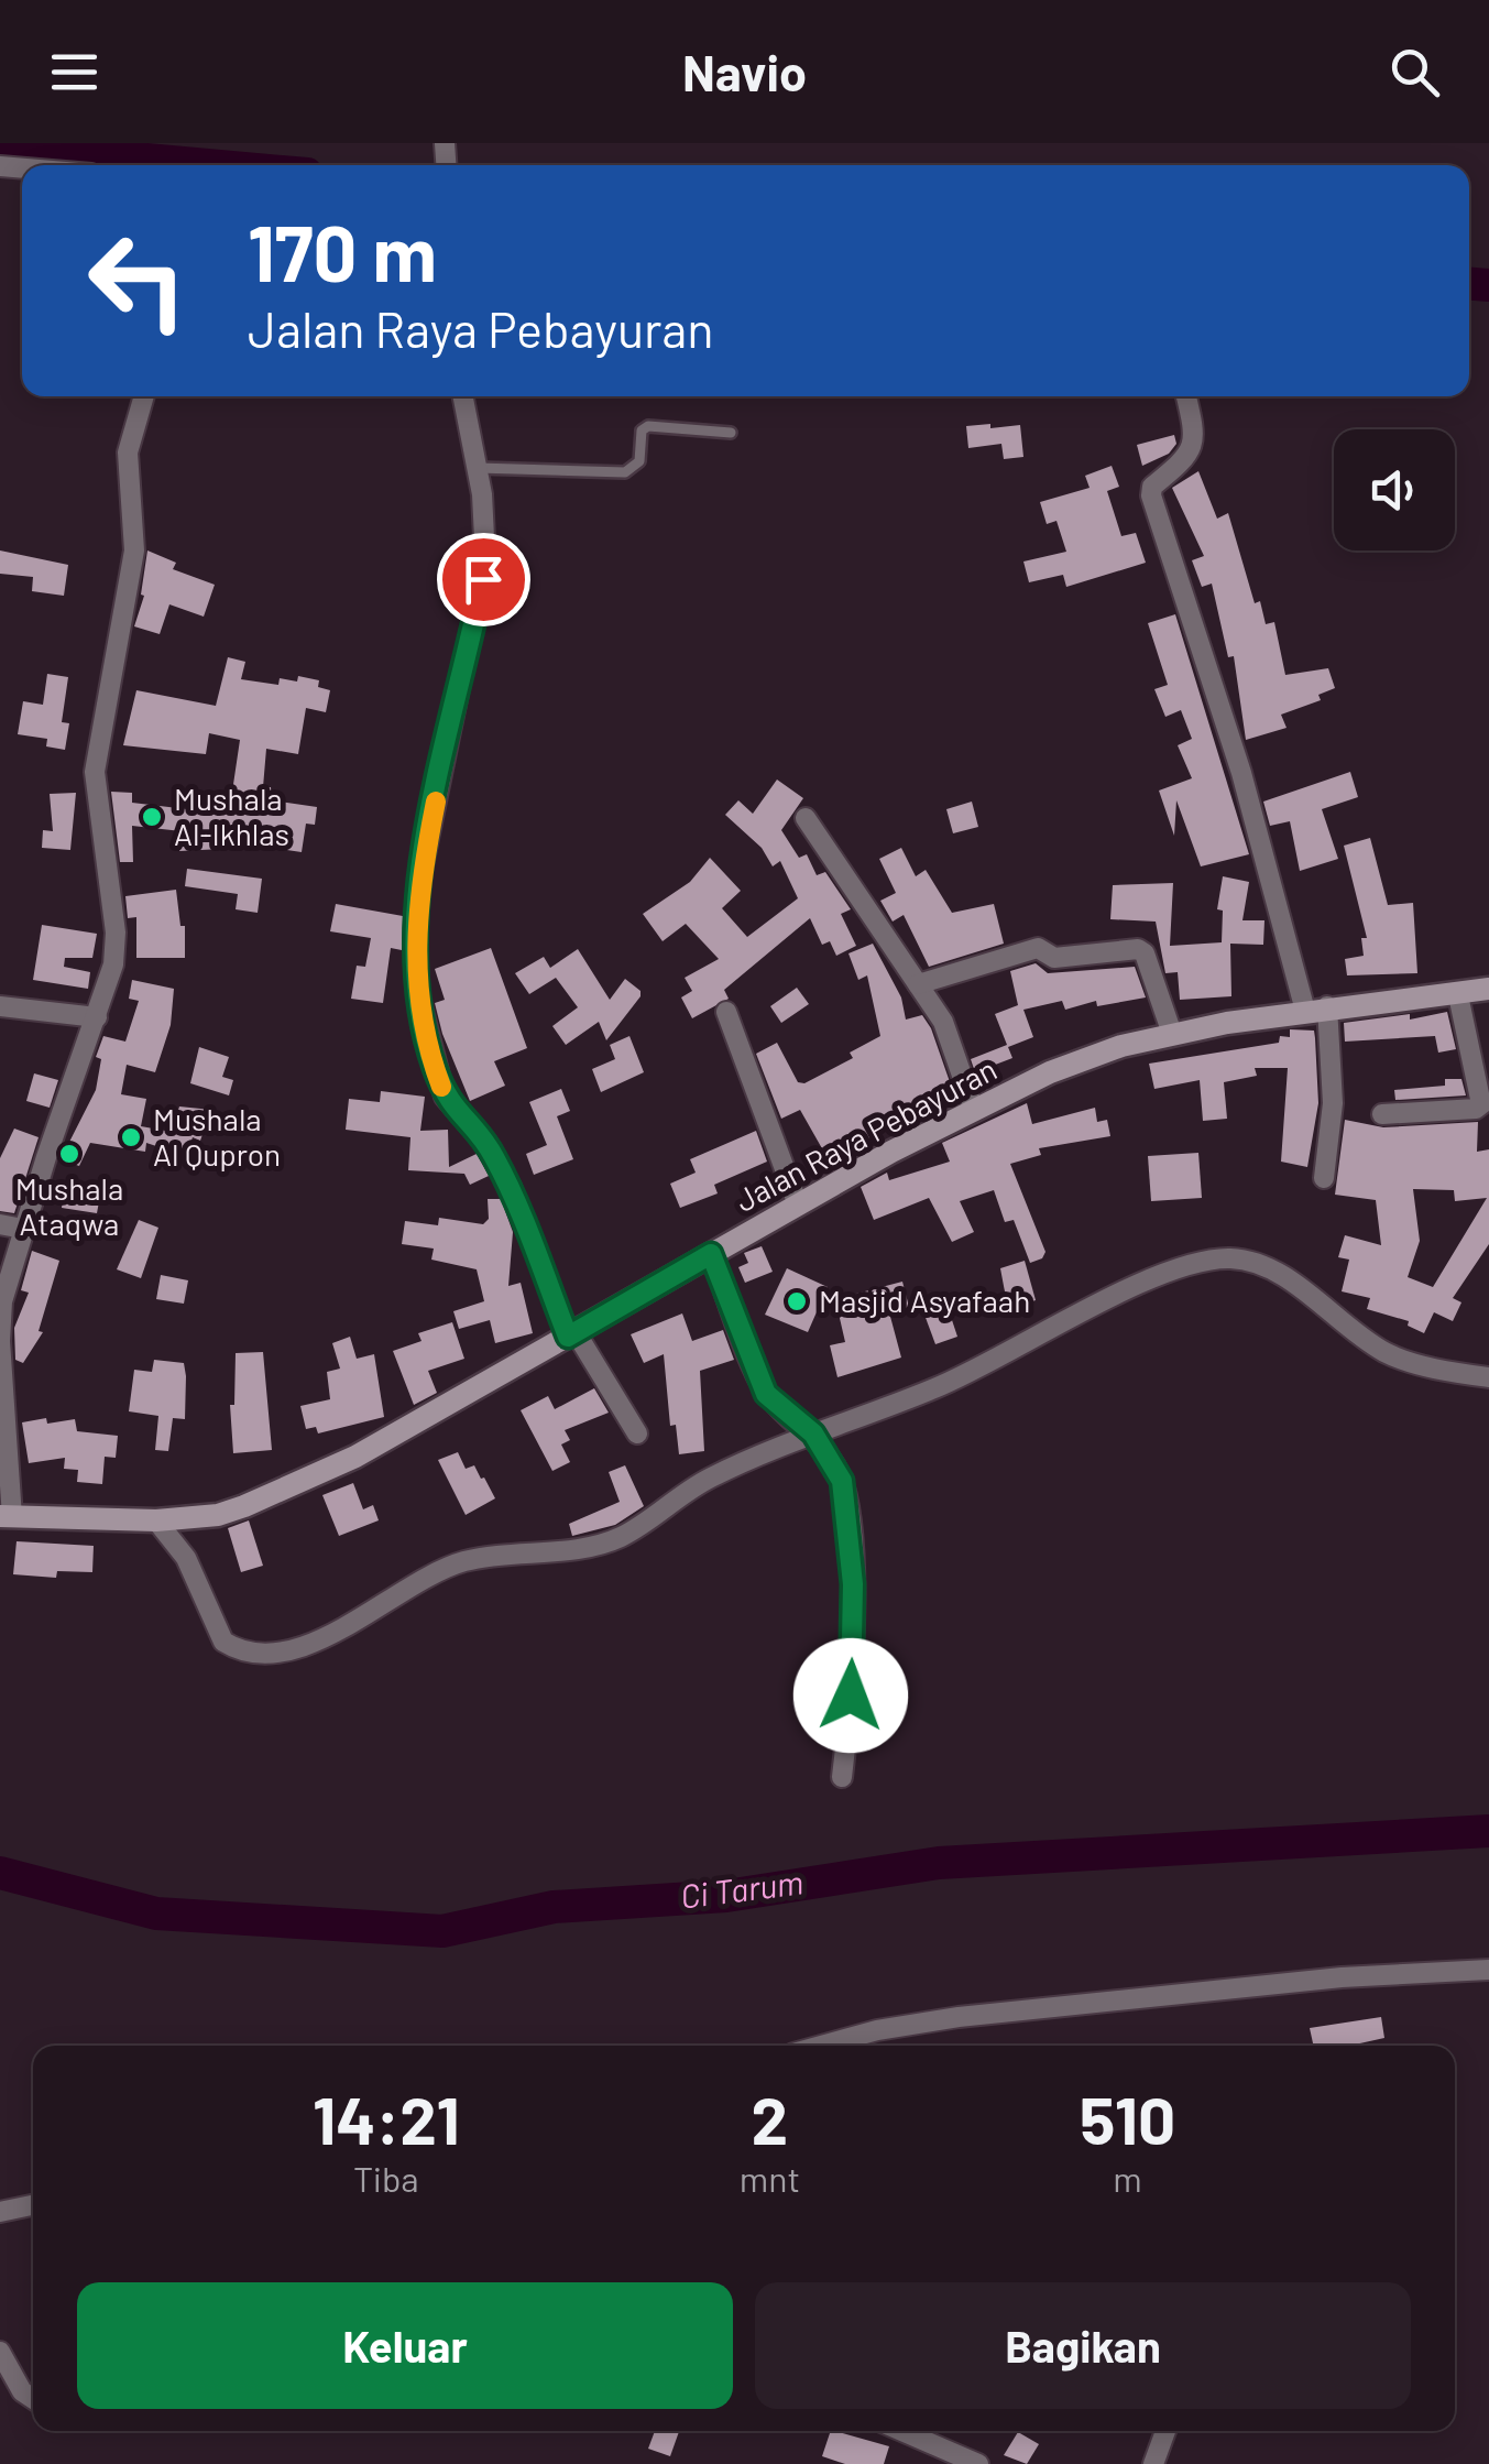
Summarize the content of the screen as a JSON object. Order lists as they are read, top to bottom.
{
  "streets": {
    "main road": ["Jalan Raya Pebayuran"]
  },
  "water": ["Ci Tarum"],
  "places": [
    "Mushala Al-Ikhlas",
    "Mushala Al Qupron",
    "Mushala Ataqwa",
    "Masjid Asyafaah"
  ],
  "page": {
    "header": "Navio",
    "turn": ["170 m", "Jalan Raya Pebayuran"],
    "eta": [
      "14:21",
      "Tiba",
      "2",
      "mnt",
      "510",
      "m"
    ],
    "buttons": ["Keluar", "Bagikan"]
  }
}
